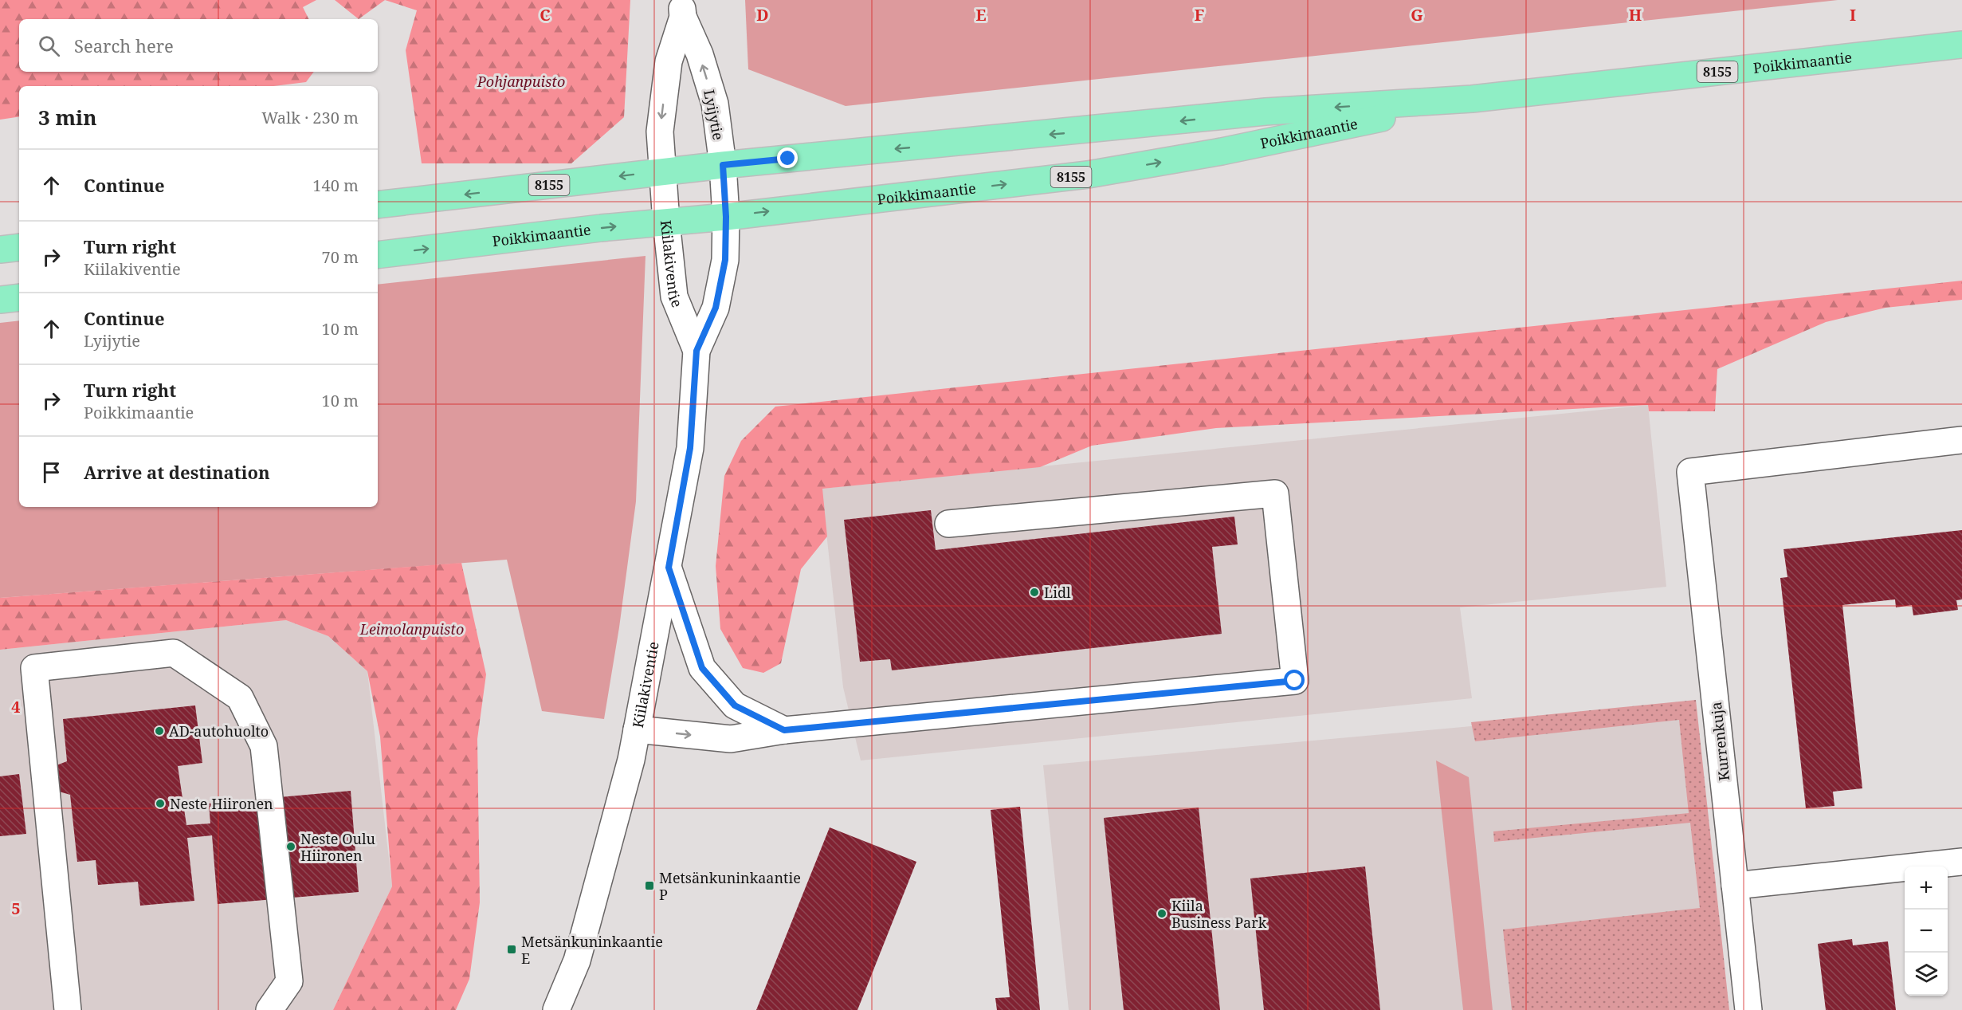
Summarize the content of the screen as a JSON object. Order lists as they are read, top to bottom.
{
  "streets": {
    "main road": ["Poikkimaantie", "8155"],
    "street": ["Lyijytie", "Kiilakiventie", "Kurrenkuja"]
  },
  "crossings": [
    ["Poikkimaantie", "Lyijytie"],
    ["Poikkimaantie", "Kiilakiventie"],
    ["Lyijytie", "Kiilakiventie"]
  ],
  "parks": ["Pohjanpuisto", "Leimolanpuisto"],
  "places": {
    "other": [
      "Lidl",
      "AD-autohuolto",
      "Neste Hiironen",
      "Neste Oulu Hiironen",
      "Kiila Business Park"
    ],
    "transit": ["Metsänkuninkaantie P", "Metsänkuninkaantie E"]
  },
  "page": {
    "search": "Search here",
    "heading": ["3 min", "Walk · 230 m"],
    "list": [
      ["Continue", "140 m"],
      ["Turn right", "Kiilakiventie", "70 m"],
      ["Continue", "Lyijytie", "10 m"],
      ["Turn right", "Poikkimaantie", "10 m"],
      "Arrive at destination"
    ],
    "map_buttons": ["+", "−"]
  },
  "grid": {
    "columns": [
      "C",
      "D",
      "E",
      "F",
      "G",
      "H",
      "I"
    ],
    "rows": ["4", "5"]
  }
}
